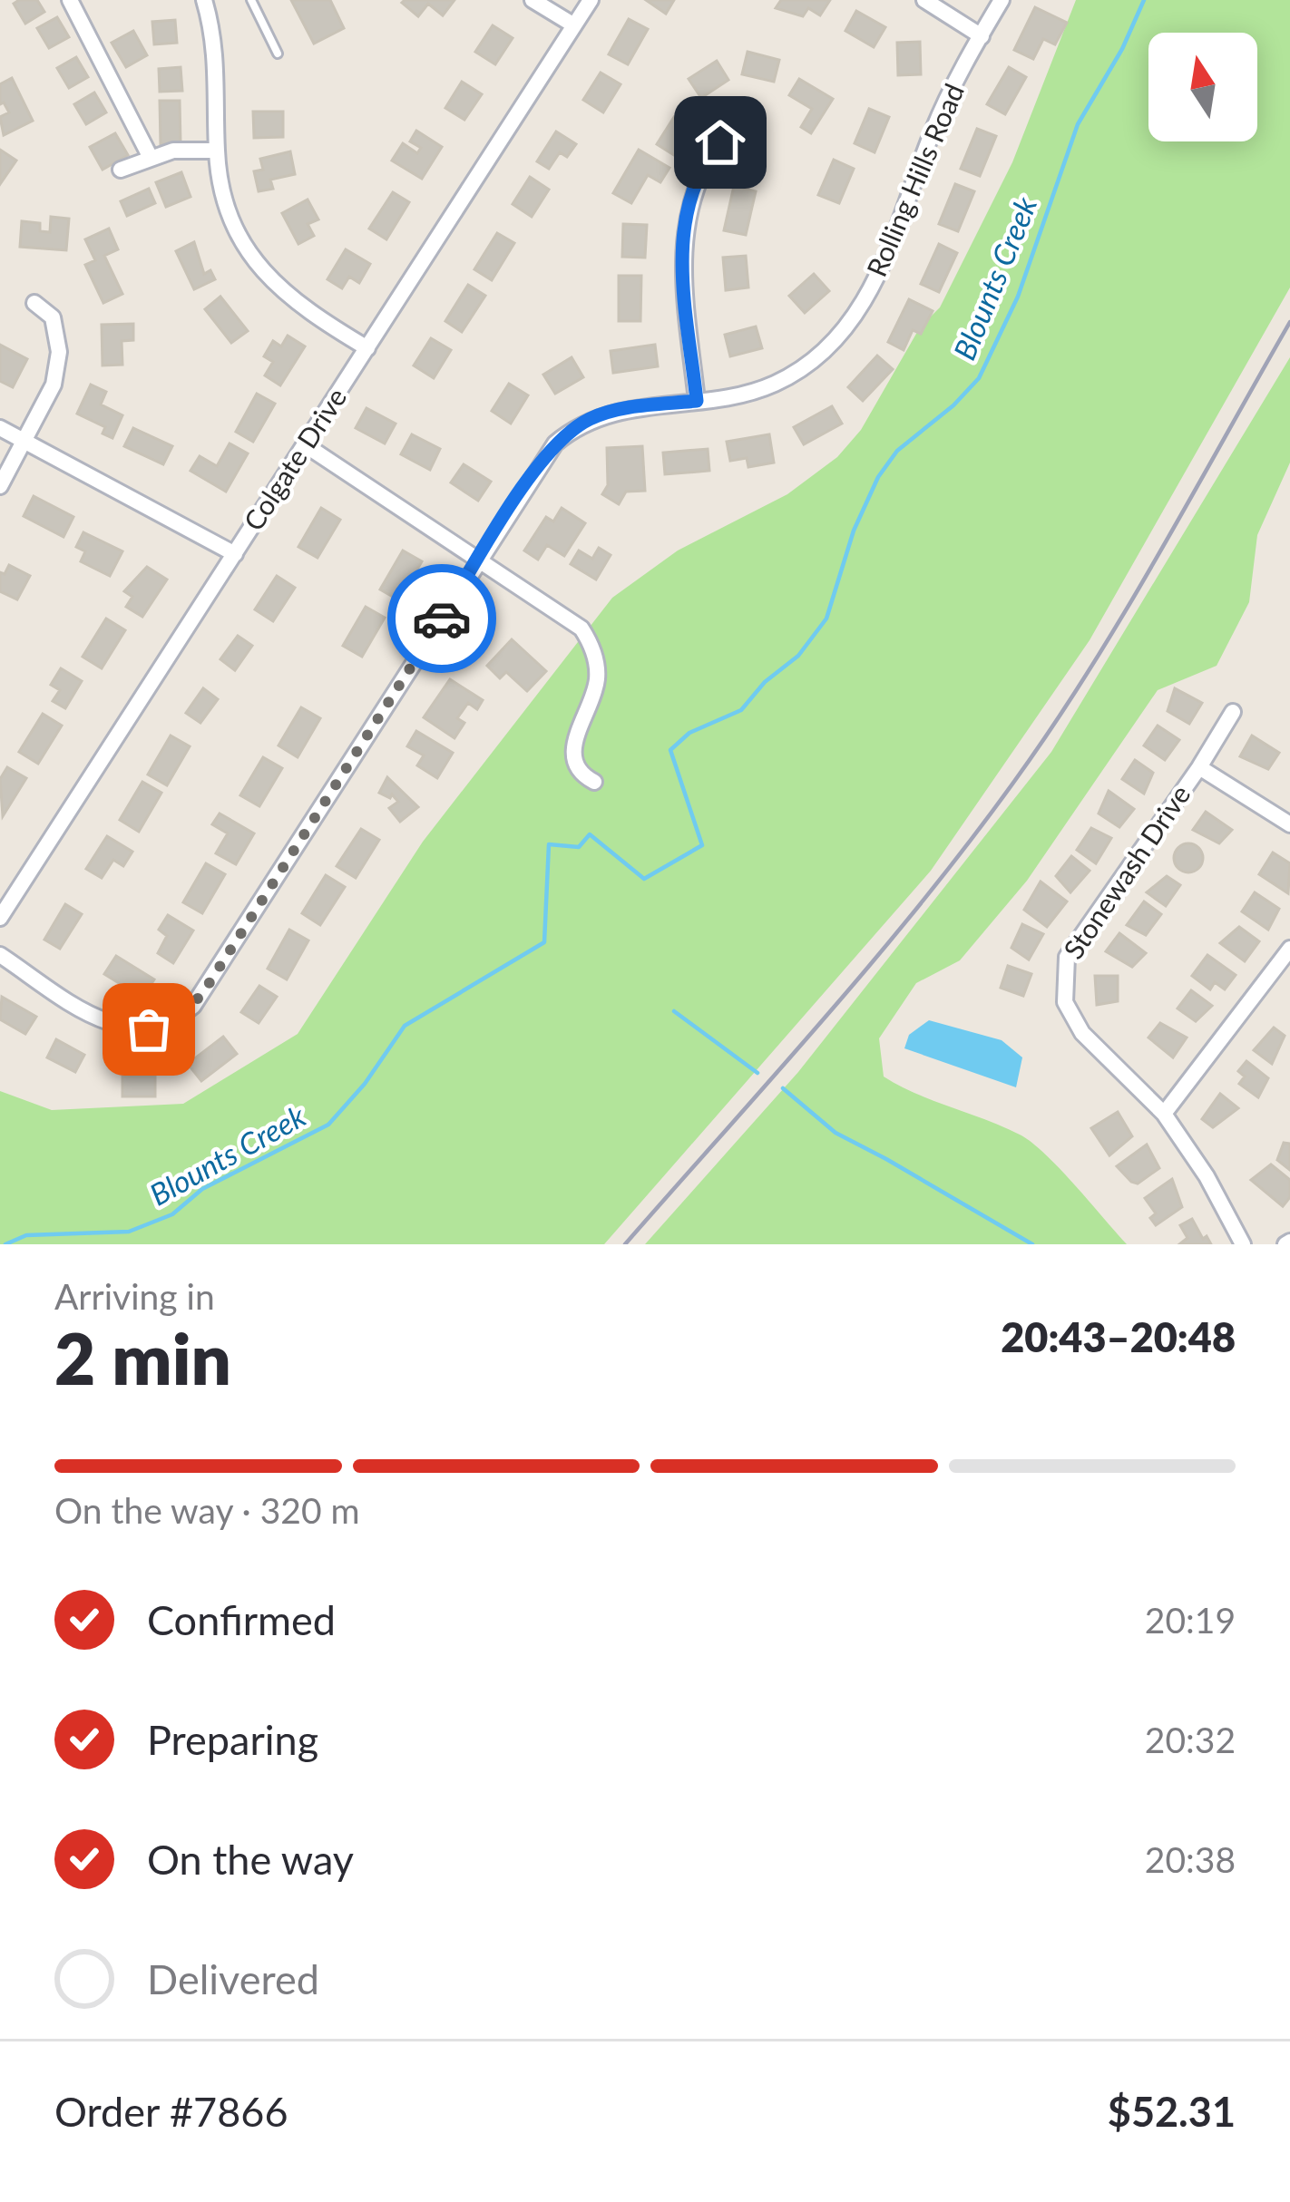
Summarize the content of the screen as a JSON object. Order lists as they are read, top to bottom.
{
  "streets": {
    "street": ["Rolling Hills Road", "Colgate Drive", "Stonewash Drive"]
  },
  "water": ["Blounts Creek"],
  "north": "top",
  "page": {
    "heading": ["2 min", "Arriving in", "20:43–20:48"],
    "panel": ["Order #7866", "$52.31"],
    "bar": "On the way · 320 m",
    "list": [
      ["Confirmed", "20:19"],
      ["Preparing", "20:32"],
      ["On the way", "20:38"],
      "Delivered"
    ]
  }
}
